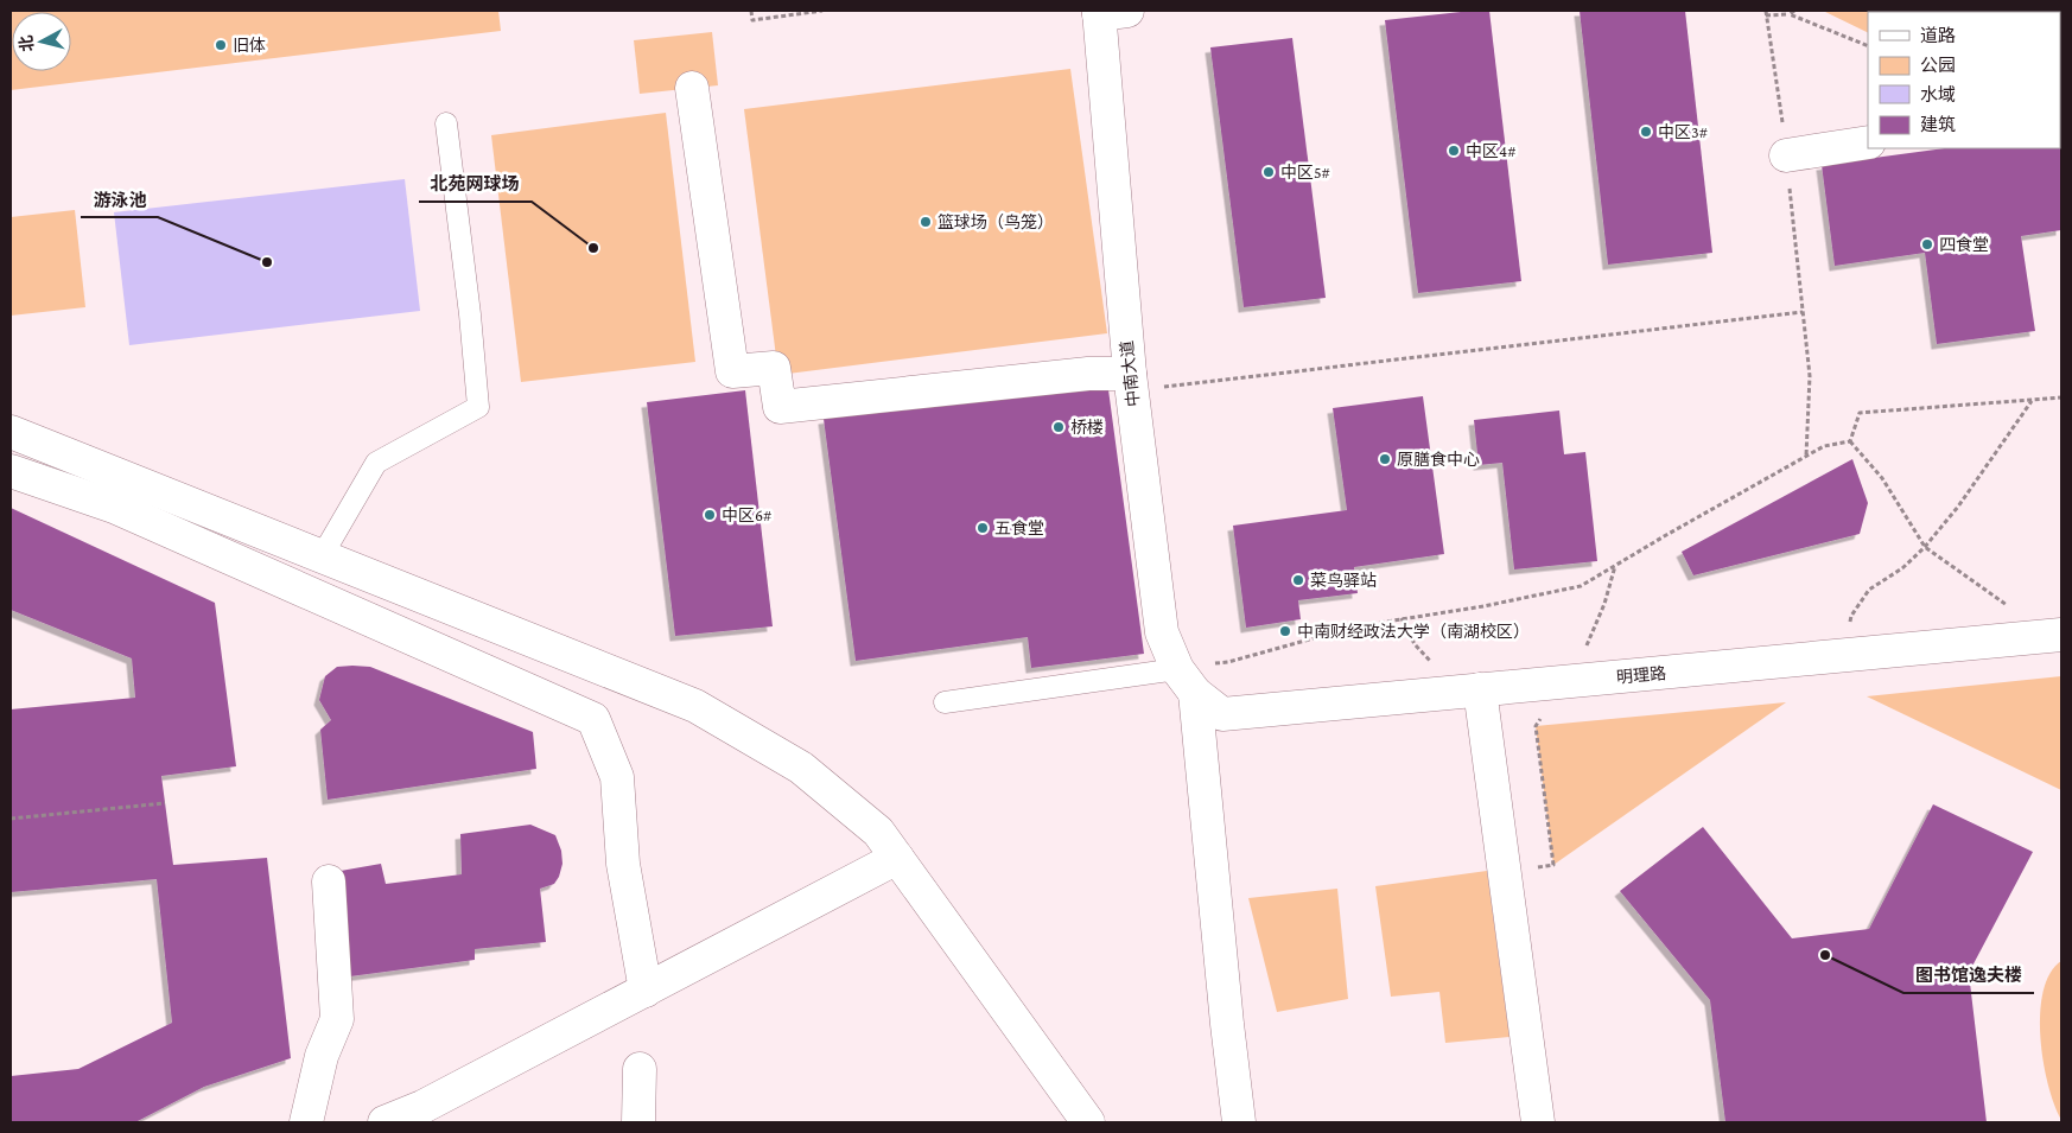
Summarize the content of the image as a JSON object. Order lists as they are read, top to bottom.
{
  "streets": {
    "street": ["中南大道", "明理路"]
  },
  "crossings": [
    ["中南大道", "明理路"]
  ],
  "places": [
    "旧体",
    "中区3#",
    "中区4#",
    "中区5#",
    "篮球场（鸟笼）",
    "四食堂",
    "北苑网球场",
    "游泳池",
    "桥楼",
    "原膳食中心",
    "中区6#",
    "五食堂",
    "菜鸟驿站",
    "中南财经政法大学（南湖校区）",
    "图书馆逸夫楼"
  ],
  "legend": [
    "道路",
    "公园",
    "水域",
    "建筑"
  ],
  "north": "left"
}
